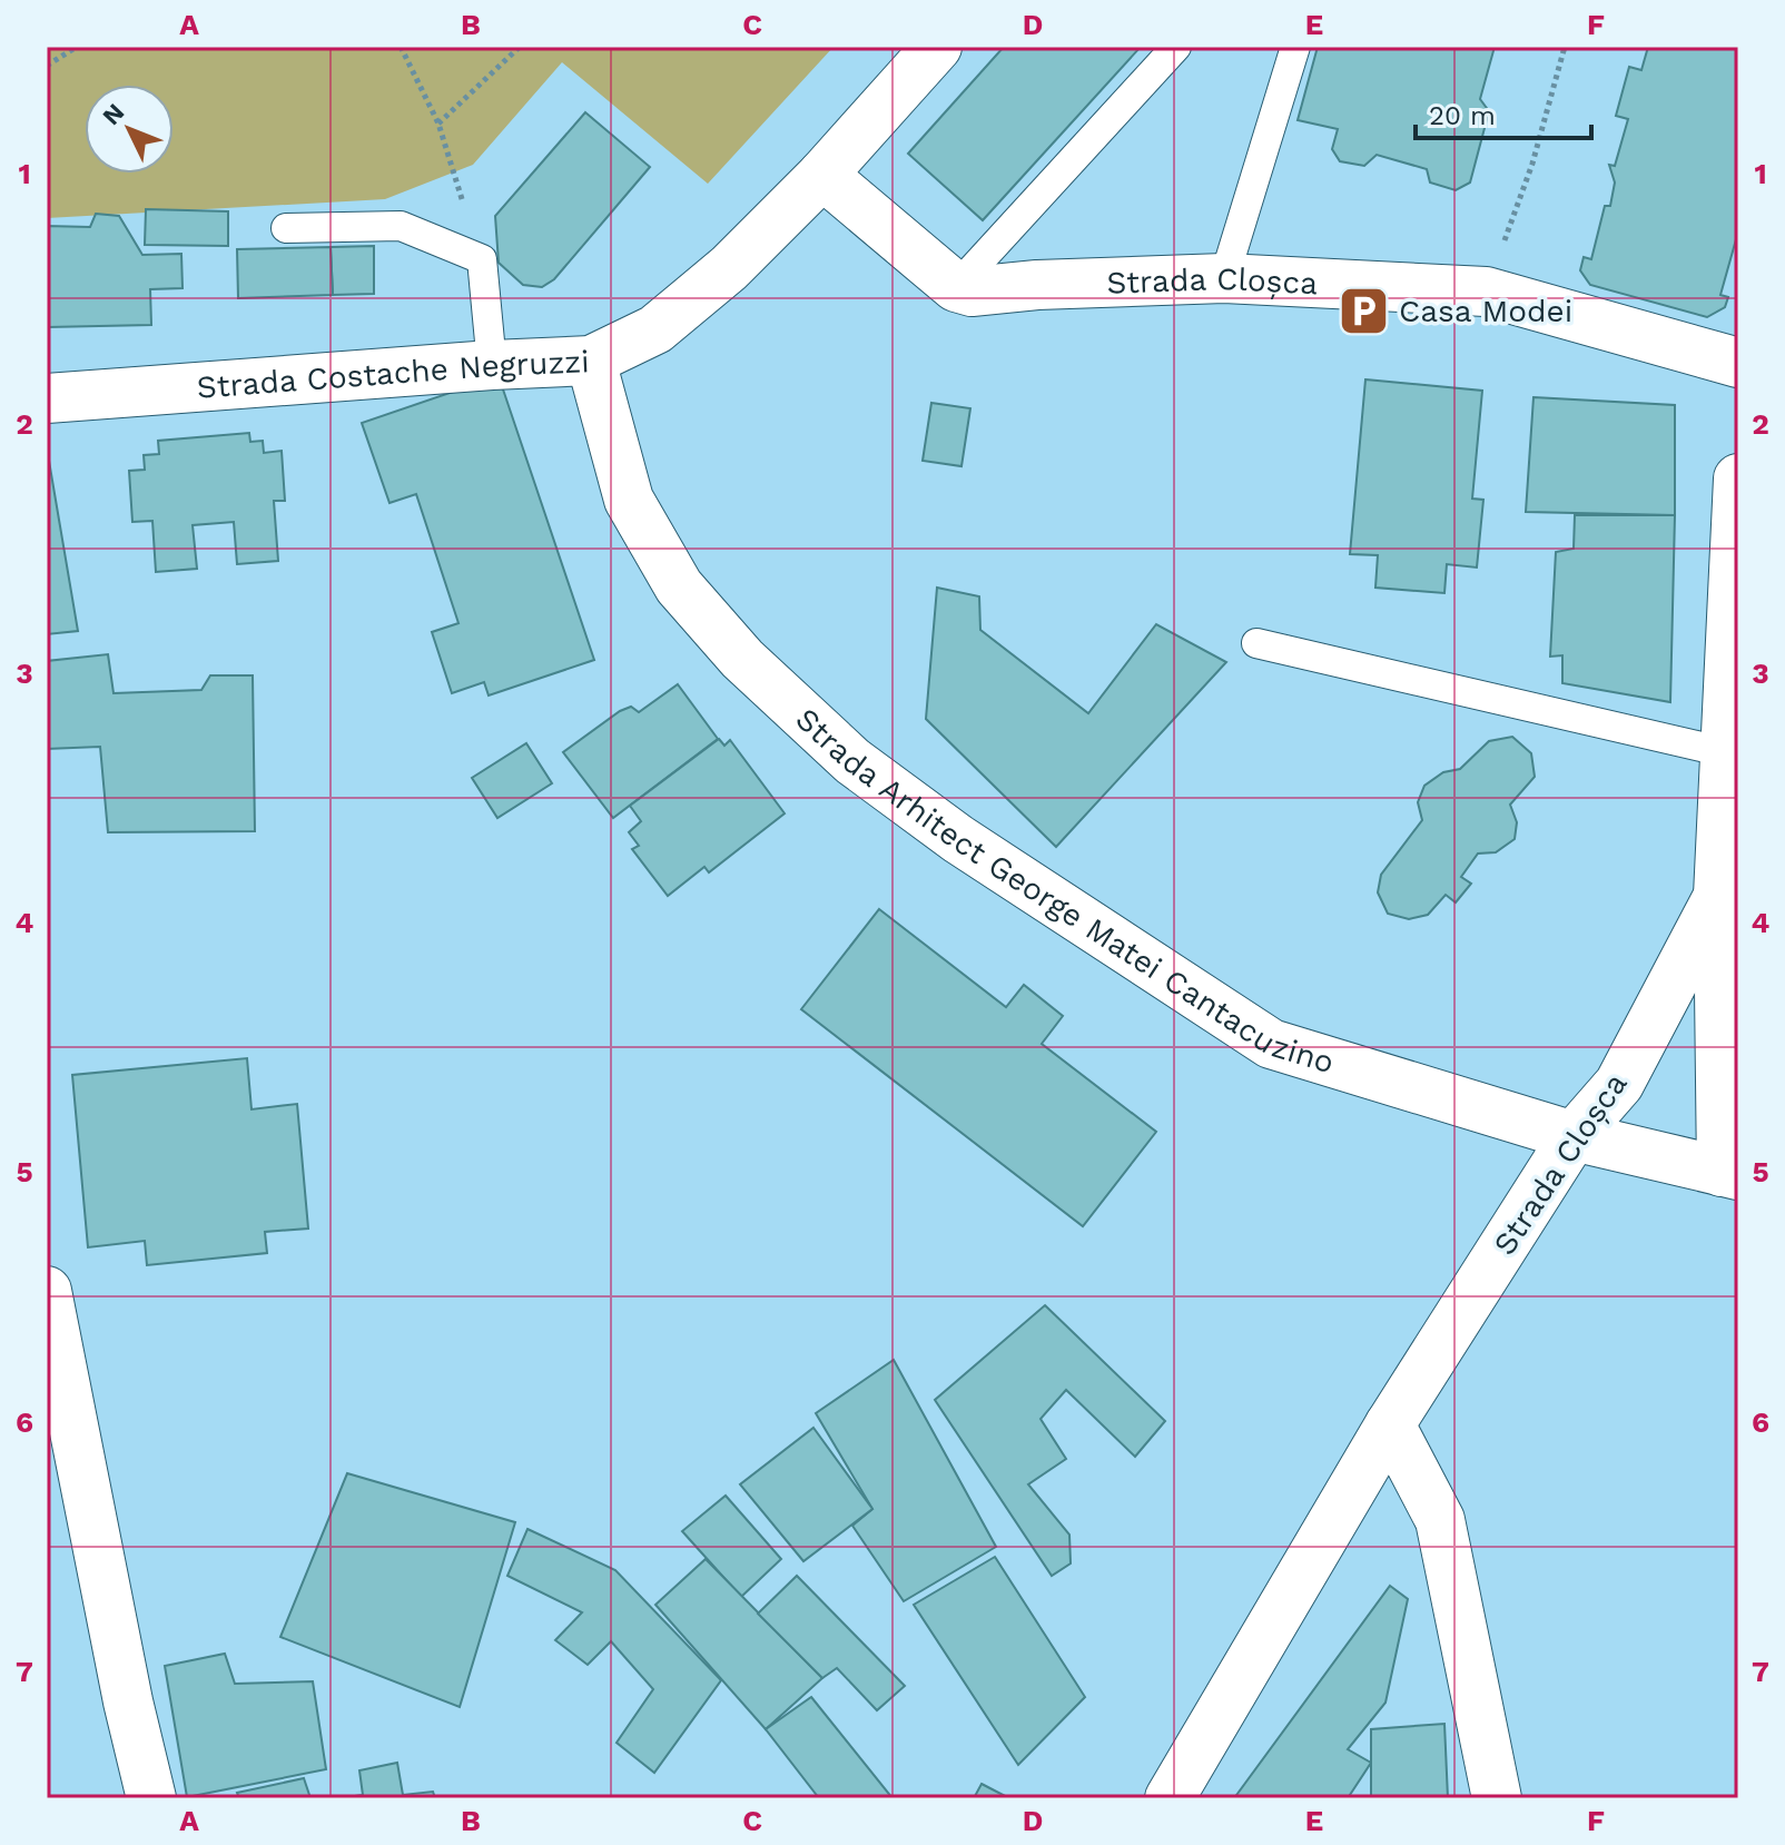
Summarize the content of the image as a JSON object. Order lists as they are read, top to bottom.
{
  "streets": {
    "street": ["Strada Cloșca", "Strada Costache Negruzzi", "Strada Arhitect George Matei Cantacuzino"]
  },
  "crossings": [
    ["Strada Cloșca", "Strada Arhitect George Matei Cantacuzino"],
    ["Strada Costache Negruzzi", "Strada Arhitect George Matei Cantacuzino"]
  ],
  "places": {
    "parking": ["Casa Modei"]
  },
  "scale_bar": "20 m",
  "north": "top left",
  "grid": {
    "columns": [
      "A",
      "B",
      "C",
      "D",
      "E",
      "F"
    ],
    "rows": [
      "1",
      "2",
      "3",
      "4",
      "5",
      "6",
      "7"
    ]
  }
}
